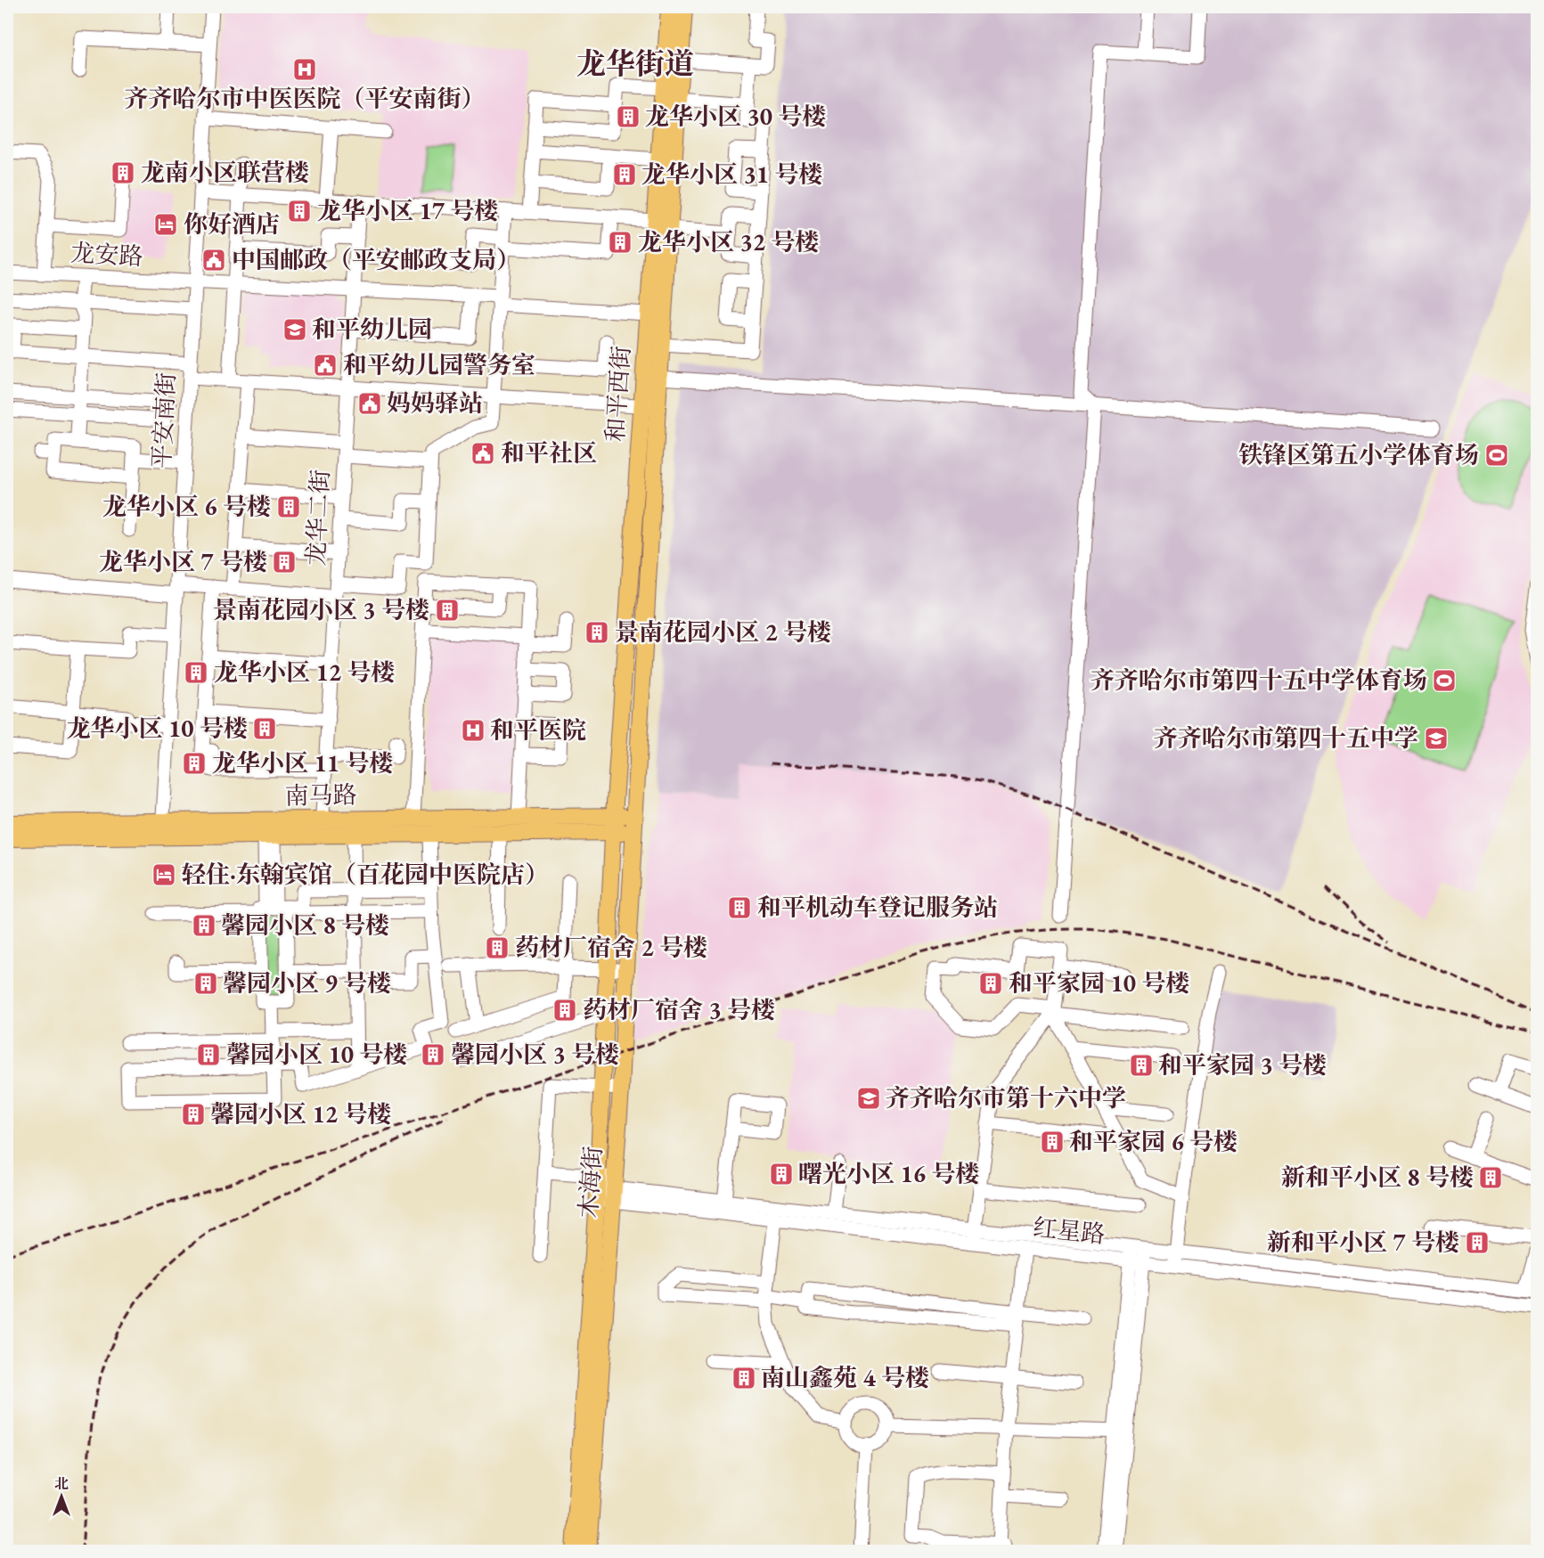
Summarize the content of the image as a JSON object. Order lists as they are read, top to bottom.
{
  "streets": {
    "main road": ["和平西街", "南马路", "木海街"],
    "street": [
      "龙安路",
      "平安南街",
      "龙华二街",
      "红星路"
    ]
  },
  "crossings": [
    ["龙安路", "和平西街"],
    ["龙安路", "平安南街"],
    ["龙安路", "龙华二街"],
    ["和平西街", "南马路"],
    ["和平西街", "木海街"],
    ["平安南街", "南马路"],
    ["龙华二街", "南马路"],
    ["南马路", "木海街"],
    ["木海街", "红星路"]
  ],
  "districts": ["龙华街道"],
  "places": {
    "hospital": ["齐齐哈尔市中医医院（平安南街）", "和平医院"],
    "building": [
      "龙华小区 30 号楼",
      "龙南小区联营楼",
      "龙华小区 31 号楼",
      "龙华小区 17 号楼",
      "龙华小区 32 号楼",
      "龙华小区 6 号楼",
      "龙华小区 7 号楼",
      "景南花园小区 3 号楼",
      "景南花园小区 2 号楼",
      "龙华小区 12 号楼",
      "龙华小区 10 号楼",
      "龙华小区 11 号楼",
      "和平机动车登记服务站",
      "馨园小区 8 号楼",
      "药材厂宿舍 2 号楼",
      "馨园小区 9 号楼",
      "和平家园 10 号楼",
      "药材厂宿舍 3 号楼",
      "馨园小区 10 号楼",
      "馨园小区 3 号楼",
      "和平家园 3 号楼",
      "馨园小区 12 号楼",
      "和平家园 6 号楼",
      "曙光小区 16 号楼",
      "新和平小区 8 号楼",
      "新和平小区 7 号楼",
      "南山鑫苑 4 号楼"
    ],
    "hotel": ["你好酒店", "轻住·东翰宾馆（百花园中医院店）"],
    "public building": [
      "中国邮政（平安邮政支局）",
      "和平幼儿园警务室",
      "妈妈驿站",
      "和平社区"
    ],
    "school or university": ["和平幼儿园", "齐齐哈尔市第四十五中学", "齐齐哈尔市第十六中学"],
    "sports": ["铁锋区第五小学体育场", "齐齐哈尔市第四十五中学体育场"]
  },
  "north": "top"
}
